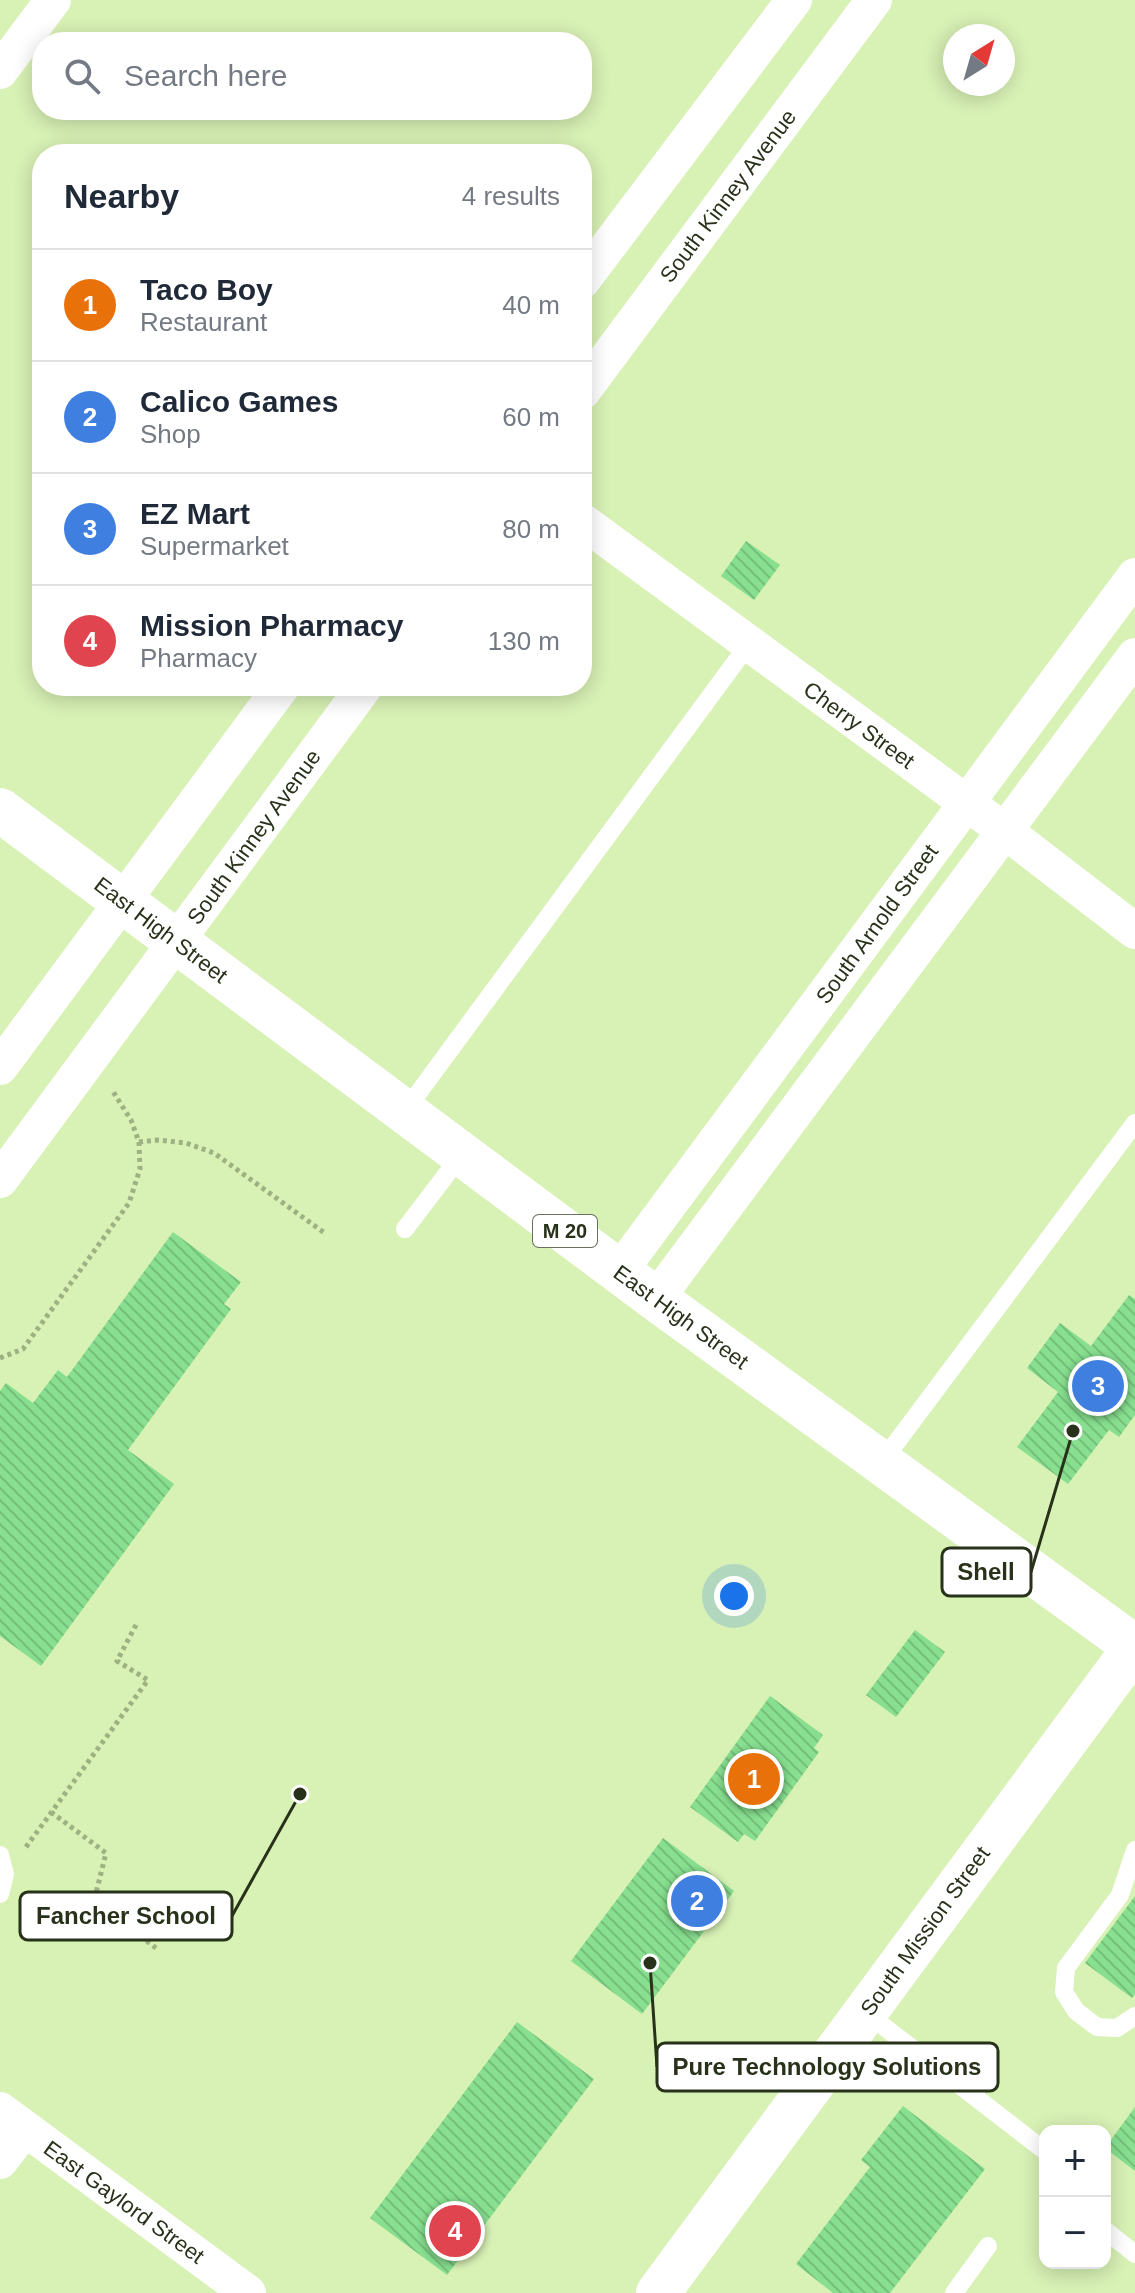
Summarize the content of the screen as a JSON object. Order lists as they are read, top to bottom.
{
  "streets": {
    "main road": ["East High Street", "M 20", "South Mission Street"],
    "street": [
      "South Kinney Avenue",
      "Cherry Street",
      "South Arnold Street",
      "East Gaylord Street"
    ]
  },
  "crossings": [
    ["South Kinney Avenue", "East High Street"],
    ["Cherry Street", "South Arnold Street"],
    ["South Arnold Street", "East High Street"],
    ["East High Street", "South Mission Street"]
  ],
  "places": ["Shell", "Fancher School", "Pure Technology Solutions"],
  "north": "top right",
  "page": {
    "search": "Search here",
    "heading": ["Nearby", "4 results"],
    "list": [
      {
        "mark": "1",
        "name": "Taco Boy",
        "note": "Restaurant",
        "value": "40 m"
      },
      {
        "mark": "2",
        "name": "Calico Games",
        "note": "Shop",
        "value": "60 m"
      },
      {
        "mark": "3",
        "name": "EZ Mart",
        "note": "Supermarket",
        "value": "80 m"
      },
      {
        "mark": "4",
        "name": "Mission Pharmacy",
        "note": "Pharmacy",
        "value": "130 m"
      }
    ],
    "pins": [
      "3",
      "1",
      "2",
      "4"
    ],
    "map_buttons": ["+", "−"]
  }
}
